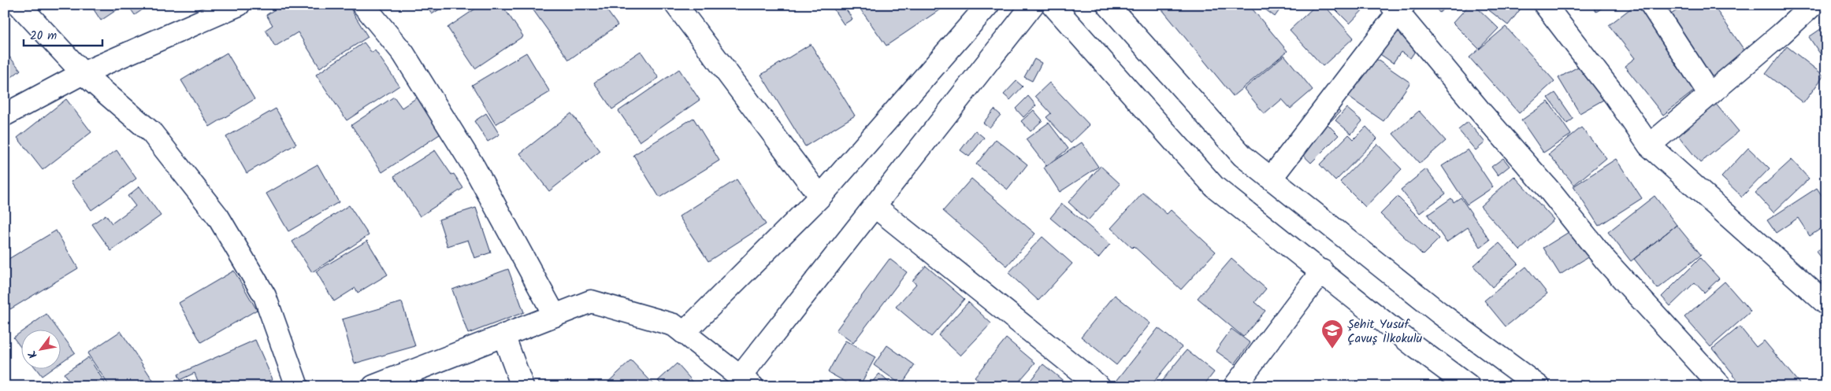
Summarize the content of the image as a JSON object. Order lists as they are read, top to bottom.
{
  "places": {
    "school or university": ["Şehit Yusuf Çavuş İlkokulu"]
  },
  "scale_bar": "20 m",
  "north": "bottom left"
}
